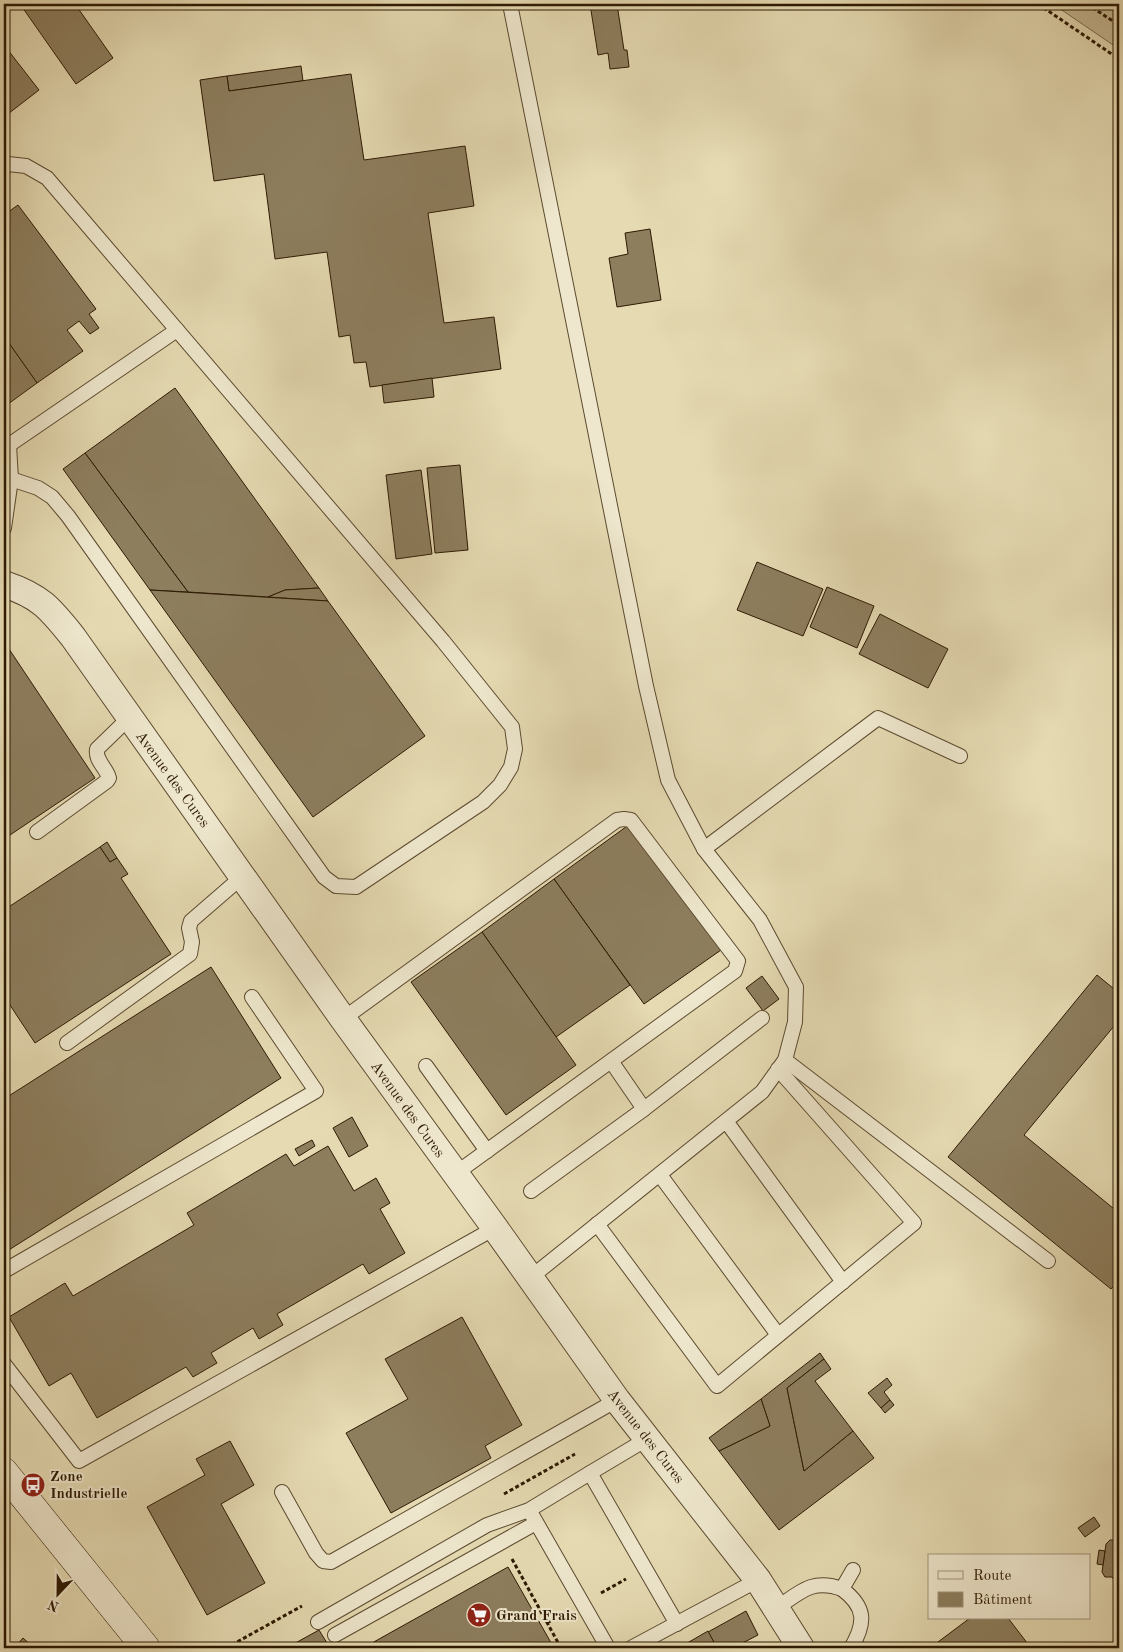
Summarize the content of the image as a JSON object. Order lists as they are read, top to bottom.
{
  "streets": {
    "street": ["Avenue des Cures"]
  },
  "places": {
    "bus stop": ["Zone Industrielle"],
    "supermarket": ["Grand Frais"]
  },
  "legend": ["Route", "Bâtiment"],
  "north": "bottom"
}
